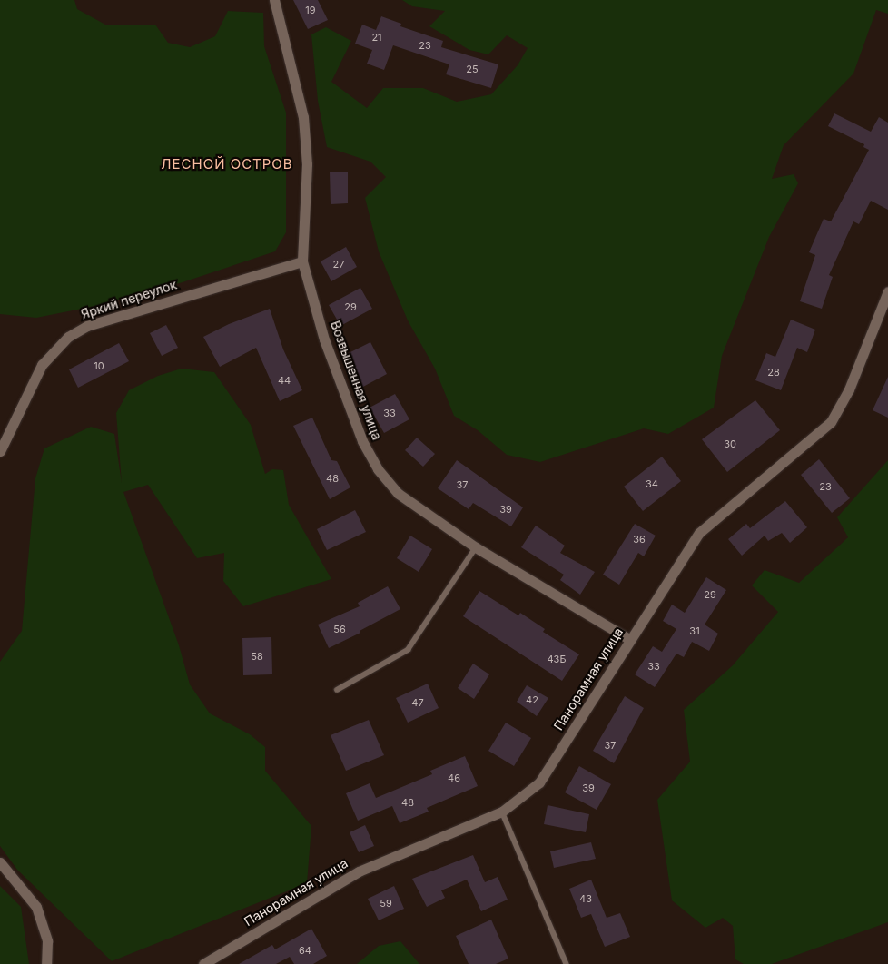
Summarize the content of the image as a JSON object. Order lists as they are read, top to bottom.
{
  "streets": {
    "street": ["Яркий переулок", "Возвышенная улица", "Панорамная улица"]
  },
  "crossings": [
    ["Яркий переулок", "Возвышенная улица"],
    ["Возвышенная улица", "Панорамная улица"]
  ],
  "districts": ["ЛЕСНОЙ ОСТРОВ"],
  "house_numbers": [
    "19",
    "21",
    "23",
    "25",
    "27",
    "29",
    "10",
    "28",
    "44",
    "33",
    "30",
    "48",
    "34",
    "37",
    "23",
    "39",
    "36",
    "29",
    "56",
    "31",
    "58",
    "43Б",
    "33",
    "42",
    "47",
    "37",
    "46",
    "39",
    "48",
    "43",
    "59",
    "64"
  ]
}
